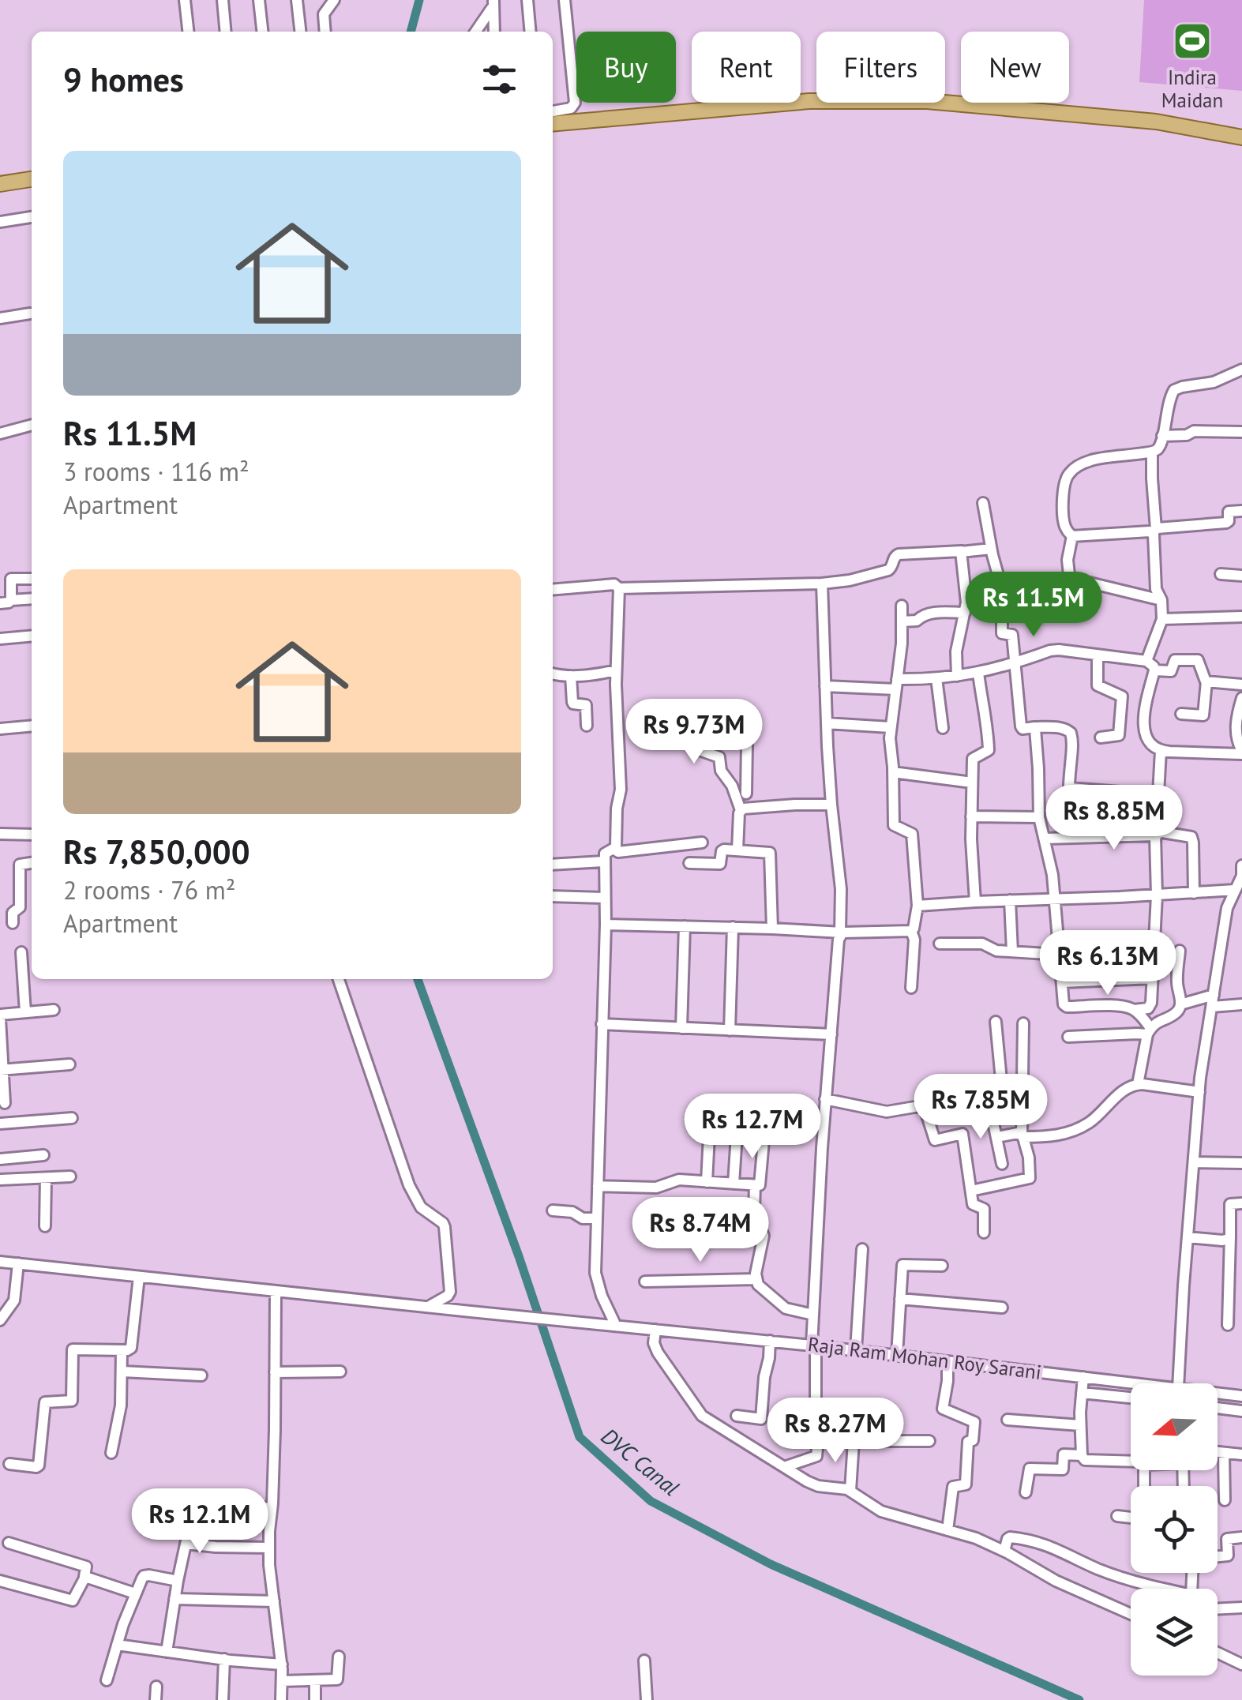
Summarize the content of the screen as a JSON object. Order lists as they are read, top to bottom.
{
  "streets": {
    "street": ["Raja Ram Mohan Roy Sarani"]
  },
  "water": ["DVC Canal"],
  "places": {
    "sports": ["Indira Maidan"]
  },
  "north": "left",
  "page": {
    "chip": [
      "Buy",
      "Rent",
      "Filters",
      "New"
    ],
    "heading": "9 homes",
    "list": [
      {
        "name": "Rs 11.5M",
        "note": "3 rooms · 116 m² · Apartment"
      },
      {
        "name": "Rs 7,850,000",
        "note": "2 rooms · 76 m² · Apartment"
      }
    ],
    "price": [
      "Rs 11.5M",
      "Rs 9.73M",
      "Rs 8.85M",
      "Rs 6.13M",
      "Rs 7.85M",
      "Rs 12.7M",
      "Rs 8.74M",
      "Rs 8.27M",
      "Rs 12.1M"
    ]
  }
}
